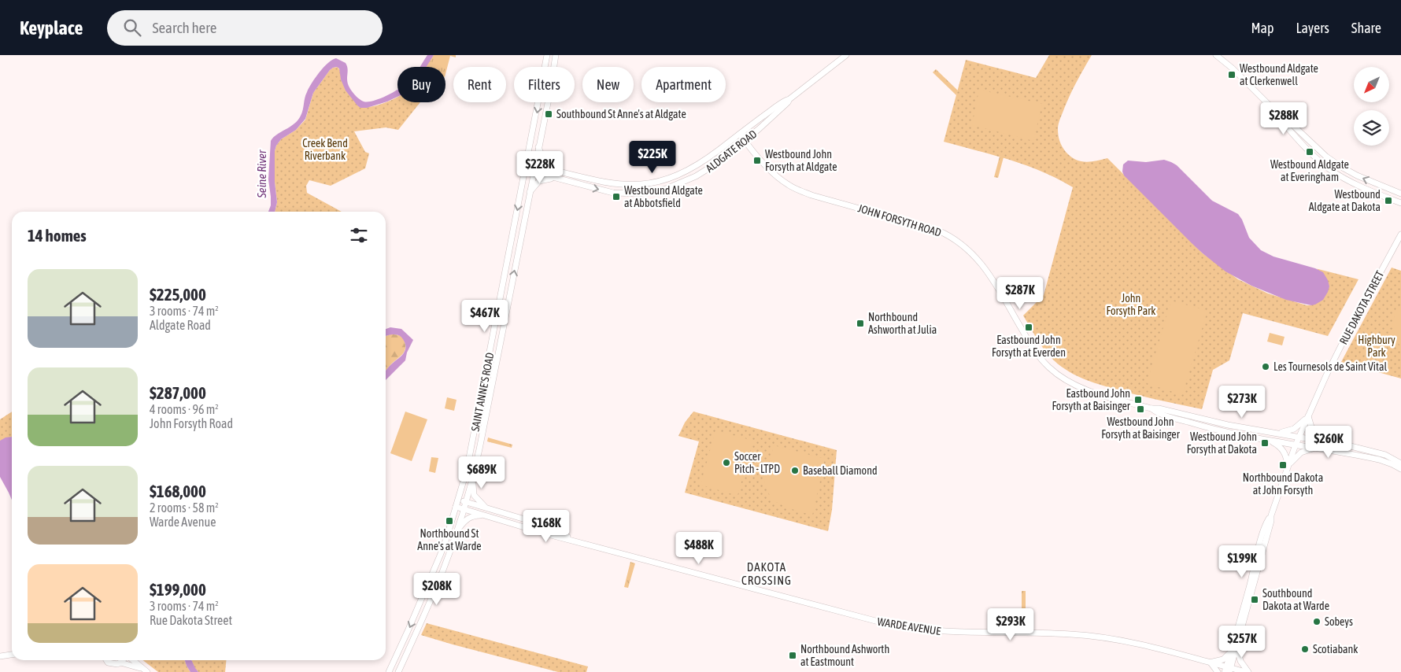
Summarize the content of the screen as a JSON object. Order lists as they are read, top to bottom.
{
  "streets": {
    "street": [
      "ALDGATE ROAD",
      "JOHN FORSYTH ROAD",
      "RUE DAKOTA STREET",
      "SAINT ANNE'S ROAD",
      "WARDE AVENUE"
    ]
  },
  "crossings": [
    ["ALDGATE ROAD", "JOHN FORSYTH ROAD"],
    ["ALDGATE ROAD", "SAINT ANNE'S ROAD"],
    ["JOHN FORSYTH ROAD", "RUE DAKOTA STREET"],
    ["SAINT ANNE'S ROAD", "WARDE AVENUE"]
  ],
  "districts": ["DAKOTA CROSSING"],
  "water": ["Seine River"],
  "parks": ["Creek Bend Riverbank", "John Forsyth Park", "Highbury Park"],
  "places": {
    "transit": [
      "Westbound Aldgate at Clerkenwell",
      "Southbound St Anne's at Aldgate",
      "Westbound Aldgate at Everingham",
      "Westbound John Forsyth at Aldgate",
      "Westbound Aldgate at Abbotsfield",
      "Westbound Aldgate at Dakota",
      "Northbound Ashworth at Julia",
      "Eastbound John Forsyth at Everden",
      "Eastbound John Forsyth at Baisinger",
      "Westbound John Forsyth at Baisinger",
      "Westbound John Forsyth at Dakota",
      "Northbound Dakota at John Forsyth",
      "Northbound St Anne's at Warde",
      "Southbound Dakota at Warde",
      "Northbound Ashworth at Eastmount"
    ],
    "other": [
      "Les Tournesols de Saint Vital",
      "Soccer Pitch - LTPD",
      "Baseball Diamond",
      "Sobeys",
      "Scotiabank"
    ]
  },
  "north": "bottom left",
  "page": {
    "header": "Keyplace",
    "search": "Search here",
    "nav": ["Map", "Layers", "Share"],
    "chip": [
      "Buy",
      "Rent",
      "Filters",
      "New",
      "Apartment"
    ],
    "price": [
      "$288K",
      "$225K",
      "$228K",
      "$287K",
      "$467K",
      "$273K",
      "$260K",
      "$689K",
      "$168K",
      "$488K",
      "$199K",
      "$208K",
      "$293K",
      "$257K"
    ],
    "heading": "14 homes",
    "list": [
      {
        "name": "$225,000",
        "note": "3 rooms · 74 m² · Aldgate Road"
      },
      {
        "name": "$287,000",
        "note": "4 rooms · 96 m² · John Forsyth Road"
      },
      {
        "name": "$168,000",
        "note": "2 rooms · 58 m² · Warde Avenue"
      },
      {
        "name": "$199,000",
        "note": "3 rooms · 74 m² · Rue Dakota Street"
      }
    ]
  }
}
